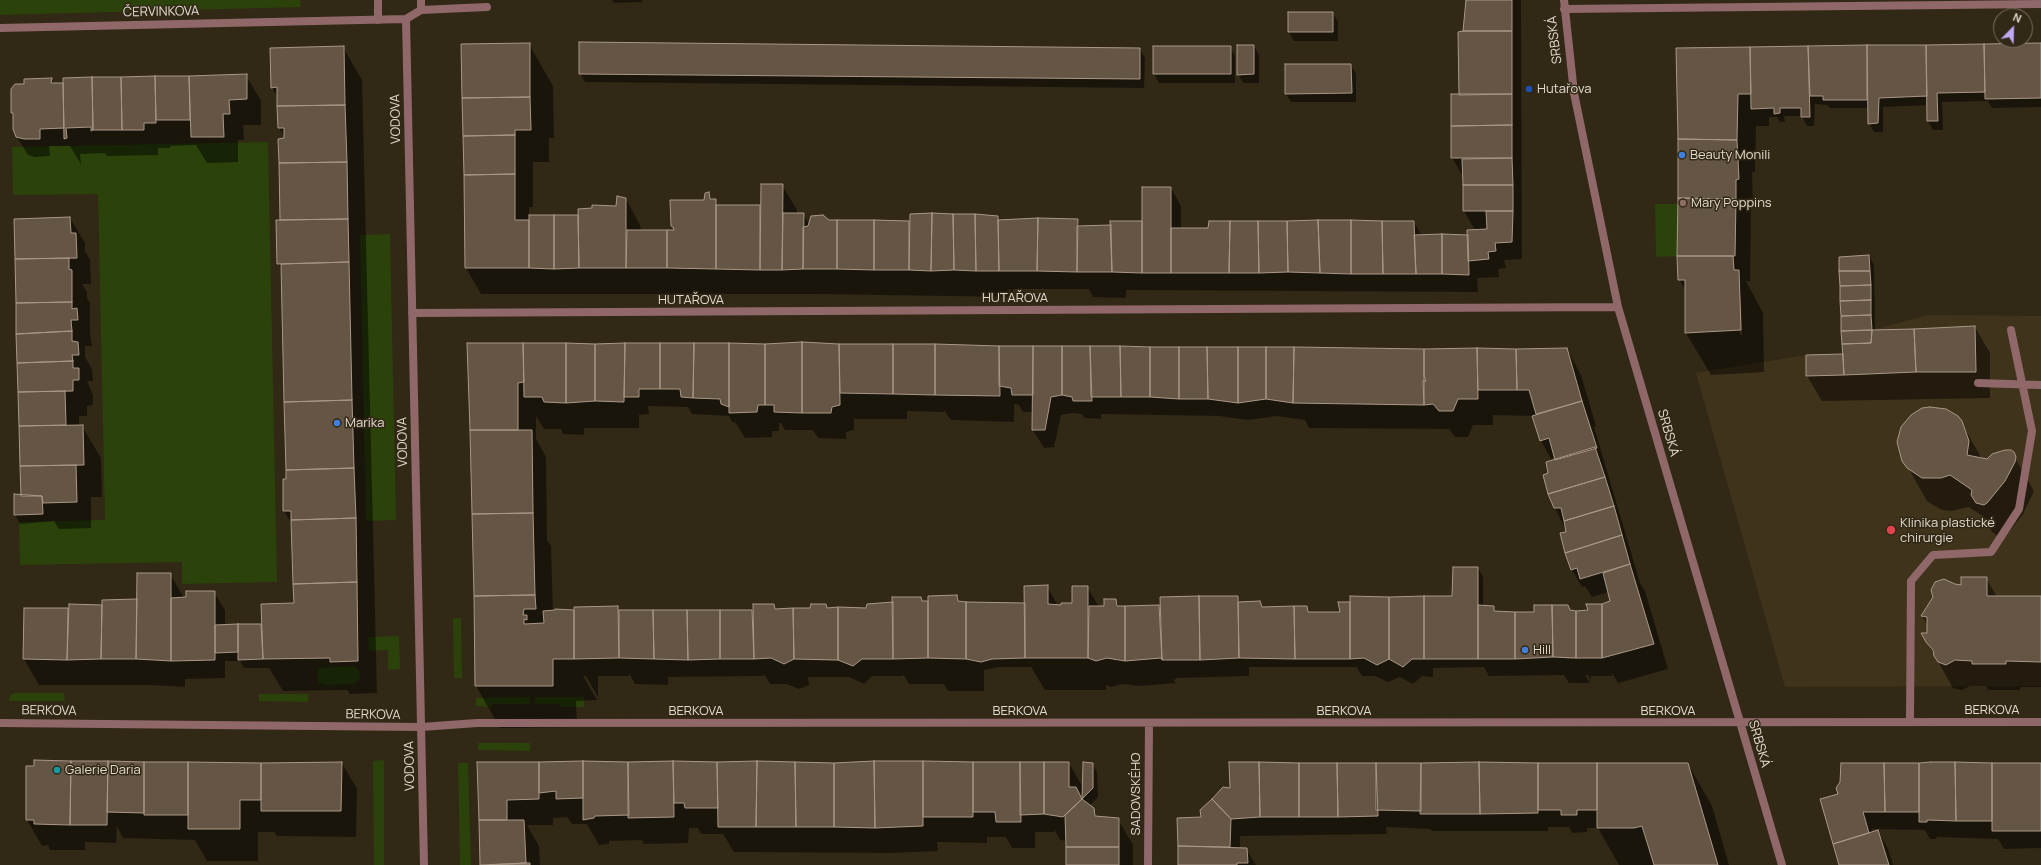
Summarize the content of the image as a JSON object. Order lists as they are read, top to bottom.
{
  "streets": {
    "street": [
      "ČERVINKOVA",
      "SRBSKÁ",
      "VODOVA",
      "HUTAŘOVA",
      "BERKOVA",
      "SADOVSKÉHO"
    ]
  },
  "crossings": [
    ["ČERVINKOVA", "VODOVA"],
    ["SRBSKÁ", "HUTAŘOVA"],
    ["SRBSKÁ", "BERKOVA"],
    ["VODOVA", "HUTAŘOVA"],
    ["VODOVA", "BERKOVA"],
    ["BERKOVA", "SADOVSKÉHO"]
  ],
  "places": [
    "Hutařova",
    "Beauty Monili",
    "Mary Poppins",
    "Marika",
    "Klinika plastické chirurgie",
    "Hill",
    "Galerie Daria"
  ],
  "north": "top right"
}
